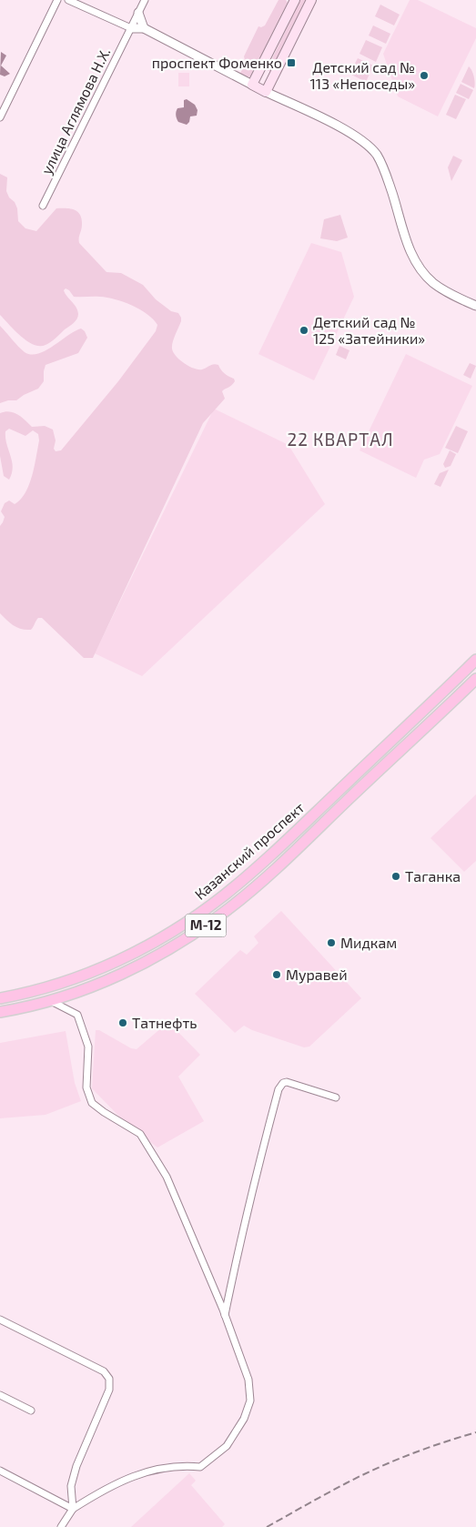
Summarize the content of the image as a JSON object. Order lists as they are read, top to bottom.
{
  "streets": {
    "main road": ["Казанский проспект", "М-12"],
    "street": ["улица Аглямова Н.Х."]
  },
  "districts": ["22 КВАРТАЛ"],
  "places": {
    "transit": ["проспект Фоменко"],
    "other": [
      "Детский сад № 113 «Непоседы»",
      "Детский сад № 125 «Затейники»",
      "Таганка",
      "Мидкам",
      "Муравей",
      "Татнефть"
    ]
  }
}
